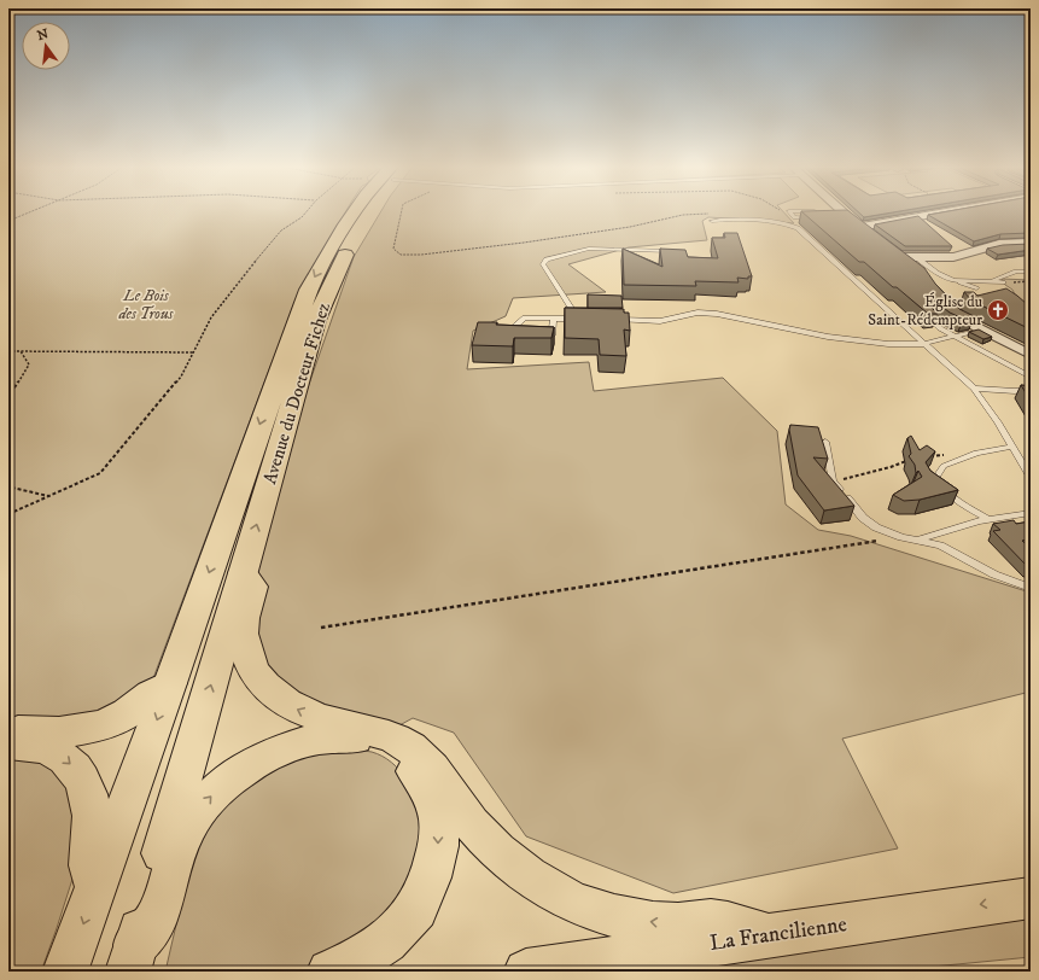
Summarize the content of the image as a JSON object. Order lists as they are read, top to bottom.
{
  "streets": {
    "main road": ["Avenue du Docteur Fichez", "La Francilienne"]
  },
  "one_way": ["La Francilienne"],
  "parks": ["Le Bois des Trous"],
  "places": {
    "church": ["Église du Saint-Rédempteur"]
  },
  "north": "top"
}
